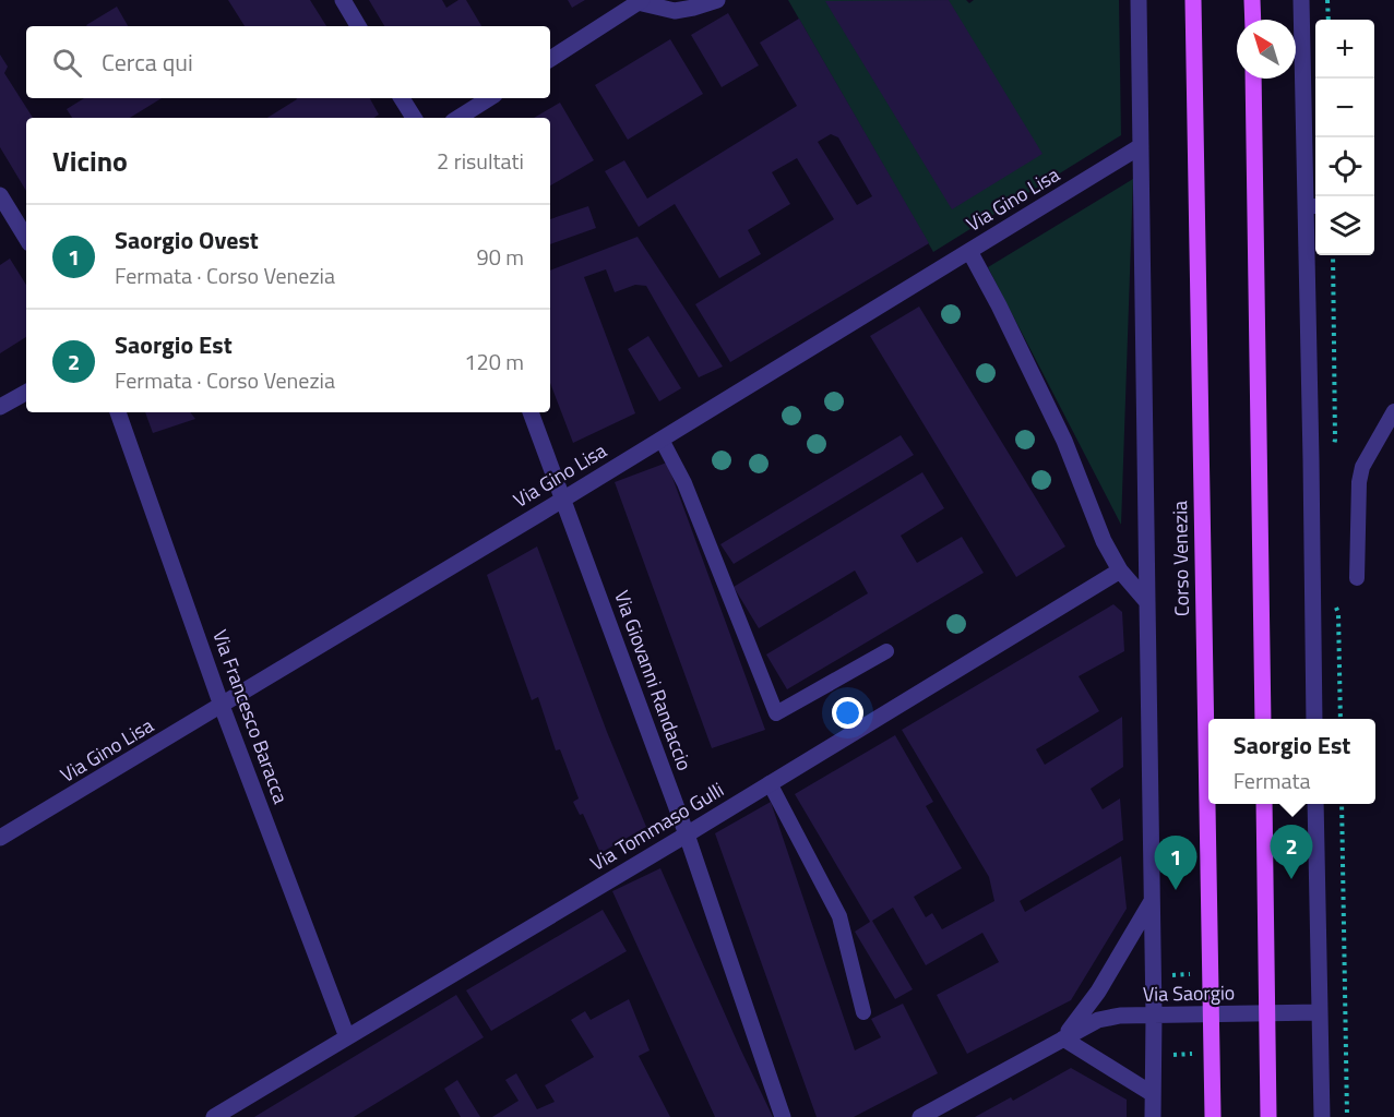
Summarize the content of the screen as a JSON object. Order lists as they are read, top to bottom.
{
  "streets": {
    "main road": ["Corso Venezia"],
    "street": [
      "Via Gino Lisa",
      "Via Giovanni Randaccio",
      "Via Francesco Baracca",
      "Via Tommaso Gulli",
      "Via Saorgio"
    ]
  },
  "crossings": [
    ["Via Gino Lisa", "Corso Venezia"],
    ["Via Gino Lisa", "Via Giovanni Randaccio"],
    ["Via Gino Lisa", "Via Francesco Baracca"],
    ["Corso Venezia", "Via Tommaso Gulli"],
    ["Corso Venezia", "Via Saorgio"],
    ["Via Giovanni Randaccio", "Via Tommaso Gulli"],
    ["Via Francesco Baracca", "Via Tommaso Gulli"]
  ],
  "north": "top left",
  "page": {
    "map_buttons": ["+", "−"],
    "search": "Cerca qui",
    "heading": ["Vicino", "2 risultati"],
    "list": [
      {
        "mark": "1",
        "name": "Saorgio Ovest",
        "note": "Fermata · Corso Venezia",
        "value": "90 m"
      },
      {
        "mark": "2",
        "name": "Saorgio Est",
        "note": "Fermata · Corso Venezia",
        "value": "120 m"
      }
    ],
    "popup": ["Saorgio Est", "Fermata"],
    "pins": ["2", "1"]
  }
}
